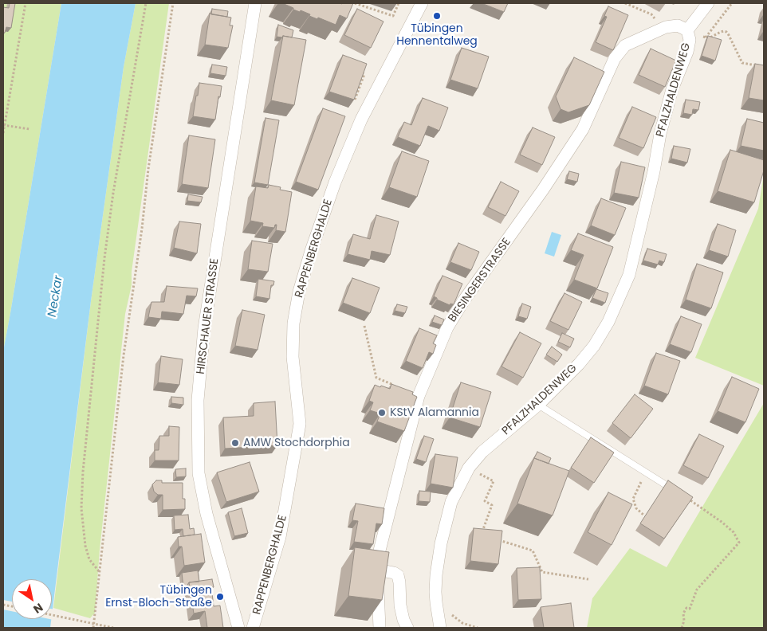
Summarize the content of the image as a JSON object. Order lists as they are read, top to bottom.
{
  "streets": {
    "street": [
      "PFALZHALDENWEG",
      "RAPPENBERGHALDE",
      "BIESINGERSTRASSE",
      "HIRSCHAUER STRASSE"
    ]
  },
  "crossings": [
    ["PFALZHALDENWEG", "BIESINGERSTRASSE"]
  ],
  "water": ["Neckar"],
  "places": [
    "Tübingen Hennentalweg",
    "KStV Alamannia",
    "AMW Stochdorphia",
    "Tübingen Ernst-Bloch-Straße"
  ],
  "north": "bottom right"
}
